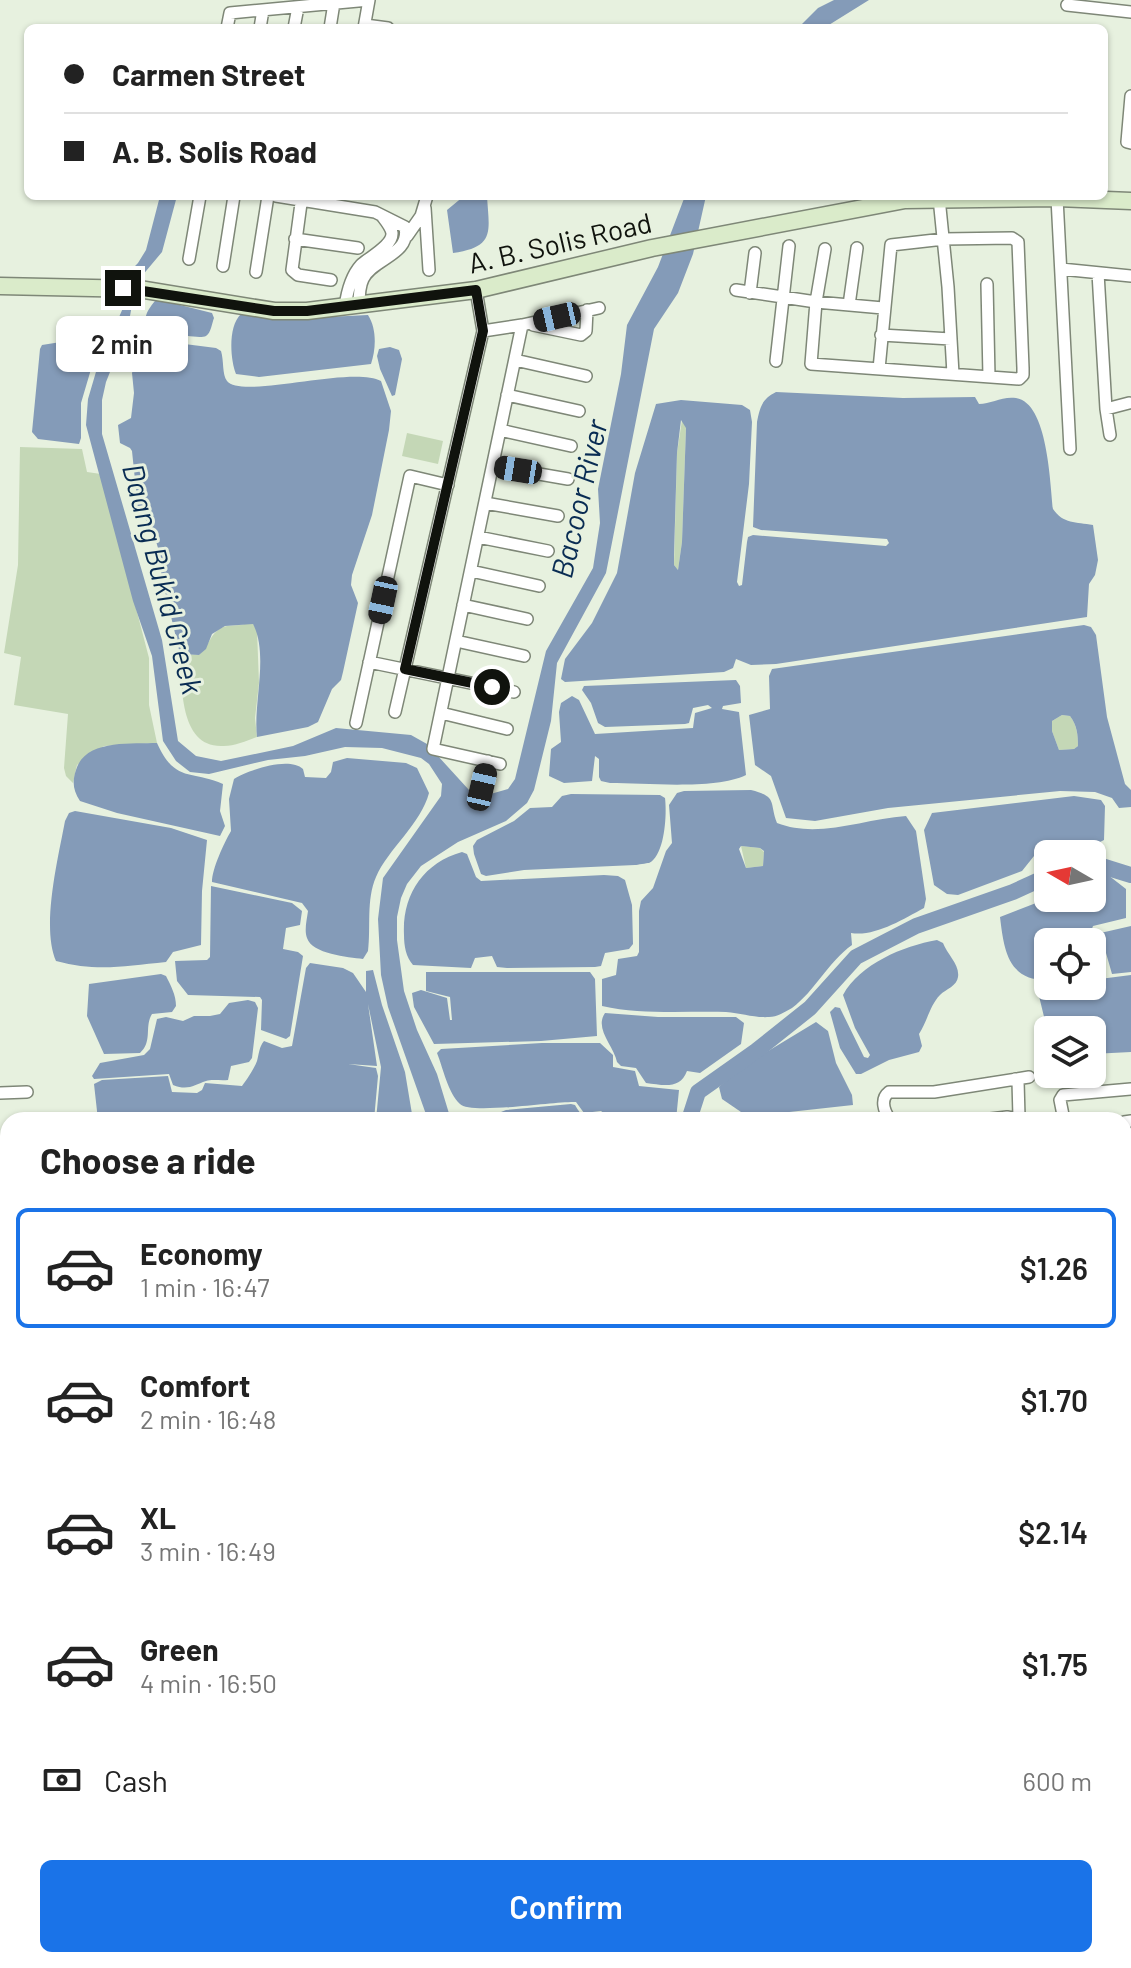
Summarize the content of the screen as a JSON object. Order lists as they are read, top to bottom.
{
  "streets": {
    "street": ["A. B. Solis Road"]
  },
  "water": ["Bacoor River", "Daang Bukid Creek"],
  "north": "left",
  "page": {
    "banner": ["Carmen Street", "A. B. Solis Road"],
    "bubble": "2 min",
    "heading": "Choose a ride",
    "list": [
      {
        "name": "Economy",
        "note": "1 min · 16:47",
        "value": "$1.26"
      },
      {
        "name": "Comfort",
        "note": "2 min · 16:48",
        "value": "$1.70"
      },
      {
        "name": "XL",
        "note": "3 min · 16:49",
        "value": "$2.14"
      },
      {
        "name": "Green",
        "note": "4 min · 16:50",
        "value": "$1.75"
      }
    ],
    "pay": ["Cash", "600 m"],
    "buttons": "Confirm"
  }
}
